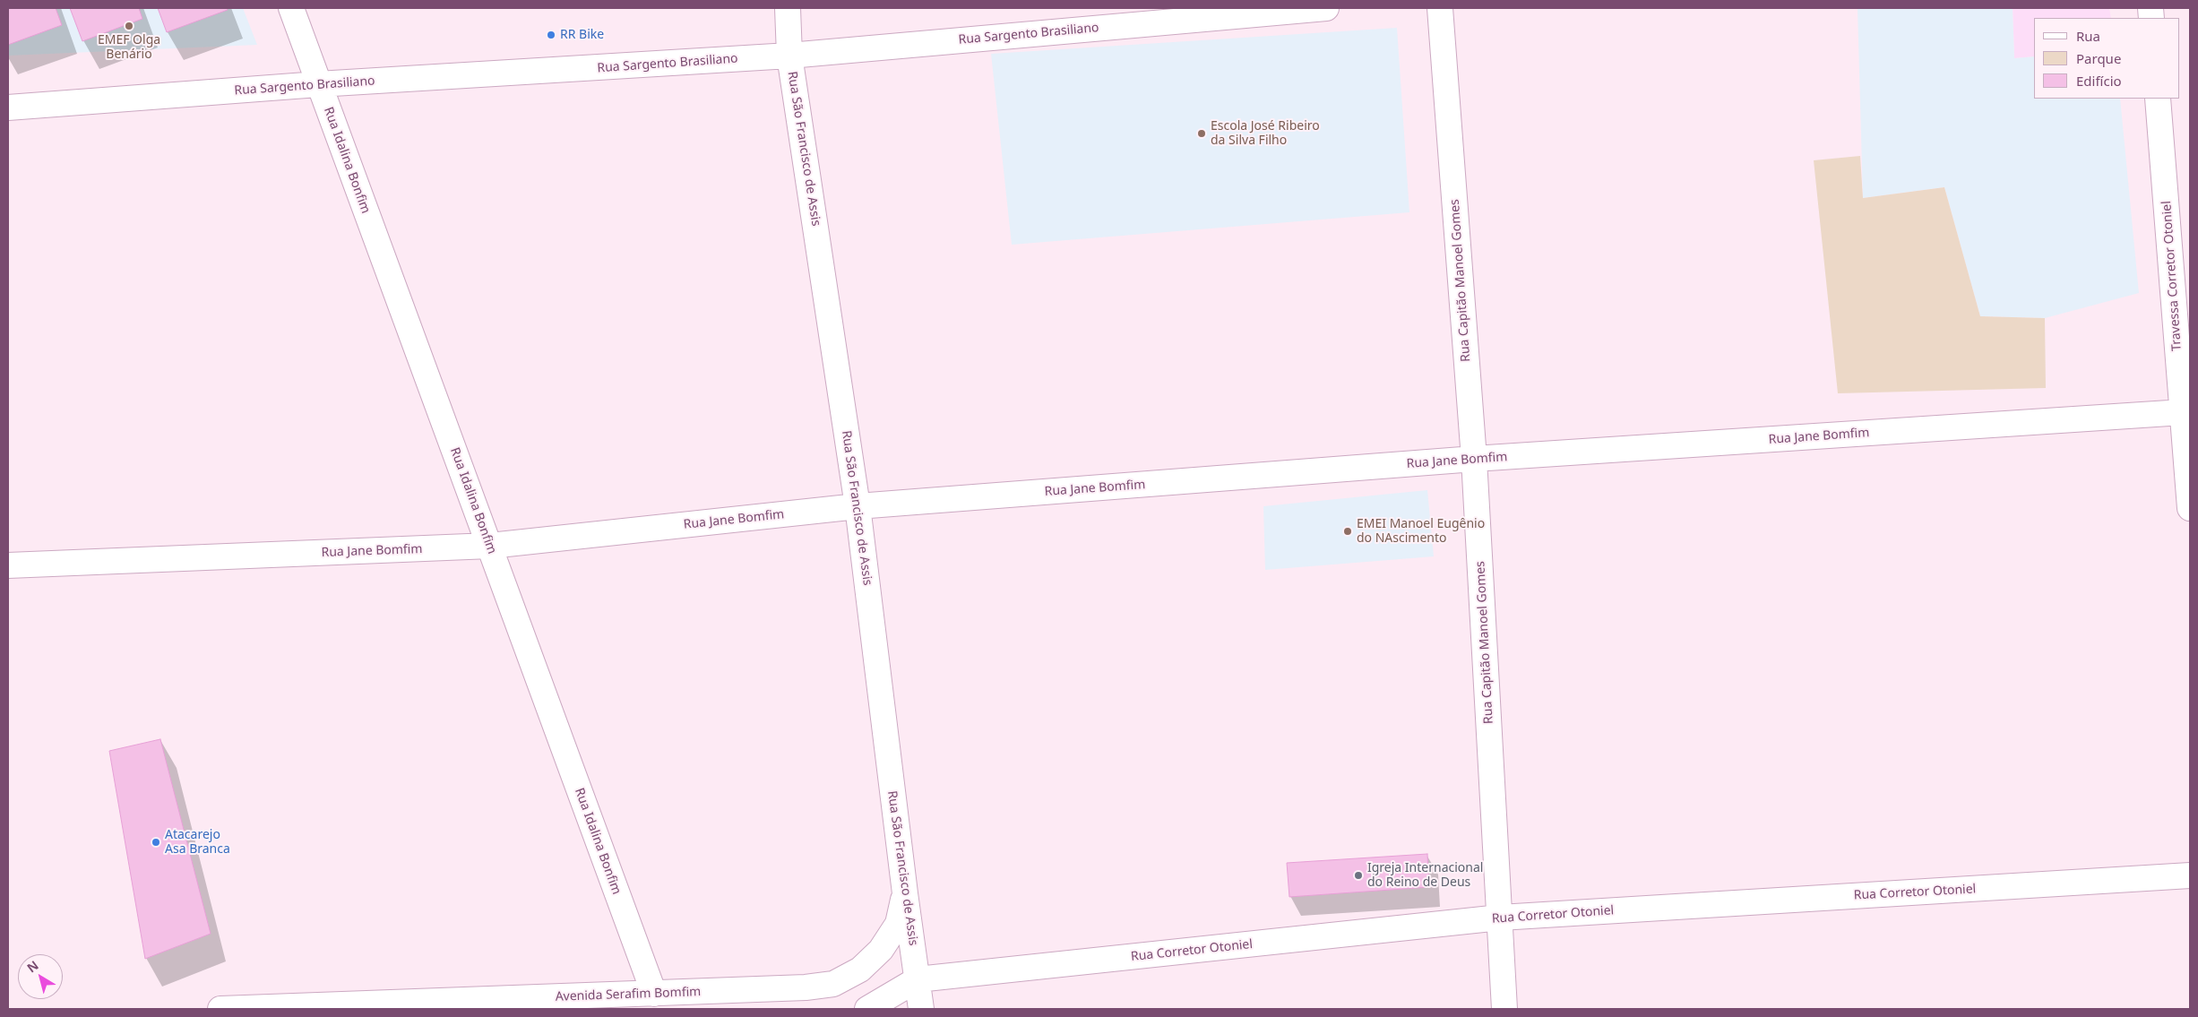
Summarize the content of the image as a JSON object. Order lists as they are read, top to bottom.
{
  "streets": {
    "street": [
      "Rua Sargento Brasiliano",
      "Rua São Francisco de Assis",
      "Rua Idalina Bonfim",
      "Travessa Corretor Otoniel",
      "Rua Capitão Manoel Gomes",
      "Rua Jane Bomfim",
      "Rua Corretor Otoniel",
      "Avenida Serafim Bomfim"
    ]
  },
  "crossings": [
    ["Rua Sargento Brasiliano", "Rua São Francisco de Assis"],
    ["Rua Sargento Brasiliano", "Rua Idalina Bonfim"],
    ["Rua São Francisco de Assis", "Rua Jane Bomfim"],
    ["Rua São Francisco de Assis", "Rua Corretor Otoniel"],
    ["Rua São Francisco de Assis", "Avenida Serafim Bomfim"],
    ["Rua Idalina Bonfim", "Rua Jane Bomfim"],
    ["Rua Idalina Bonfim", "Avenida Serafim Bomfim"],
    ["Travessa Corretor Otoniel", "Rua Jane Bomfim"],
    ["Rua Capitão Manoel Gomes", "Rua Jane Bomfim"],
    ["Rua Capitão Manoel Gomes", "Rua Corretor Otoniel"]
  ],
  "places": [
    "EMEF Olga Benário",
    "RR Bike",
    "Escola José Ribeiro da Silva Filho",
    "EMEI Manoel Eugênio do NAscimento",
    "Atacarejo Asa Branca",
    "Igreja Internacional do Reino de Deus"
  ],
  "legend": ["Rua", "Parque", "Edifício"],
  "north": "top left"
}
